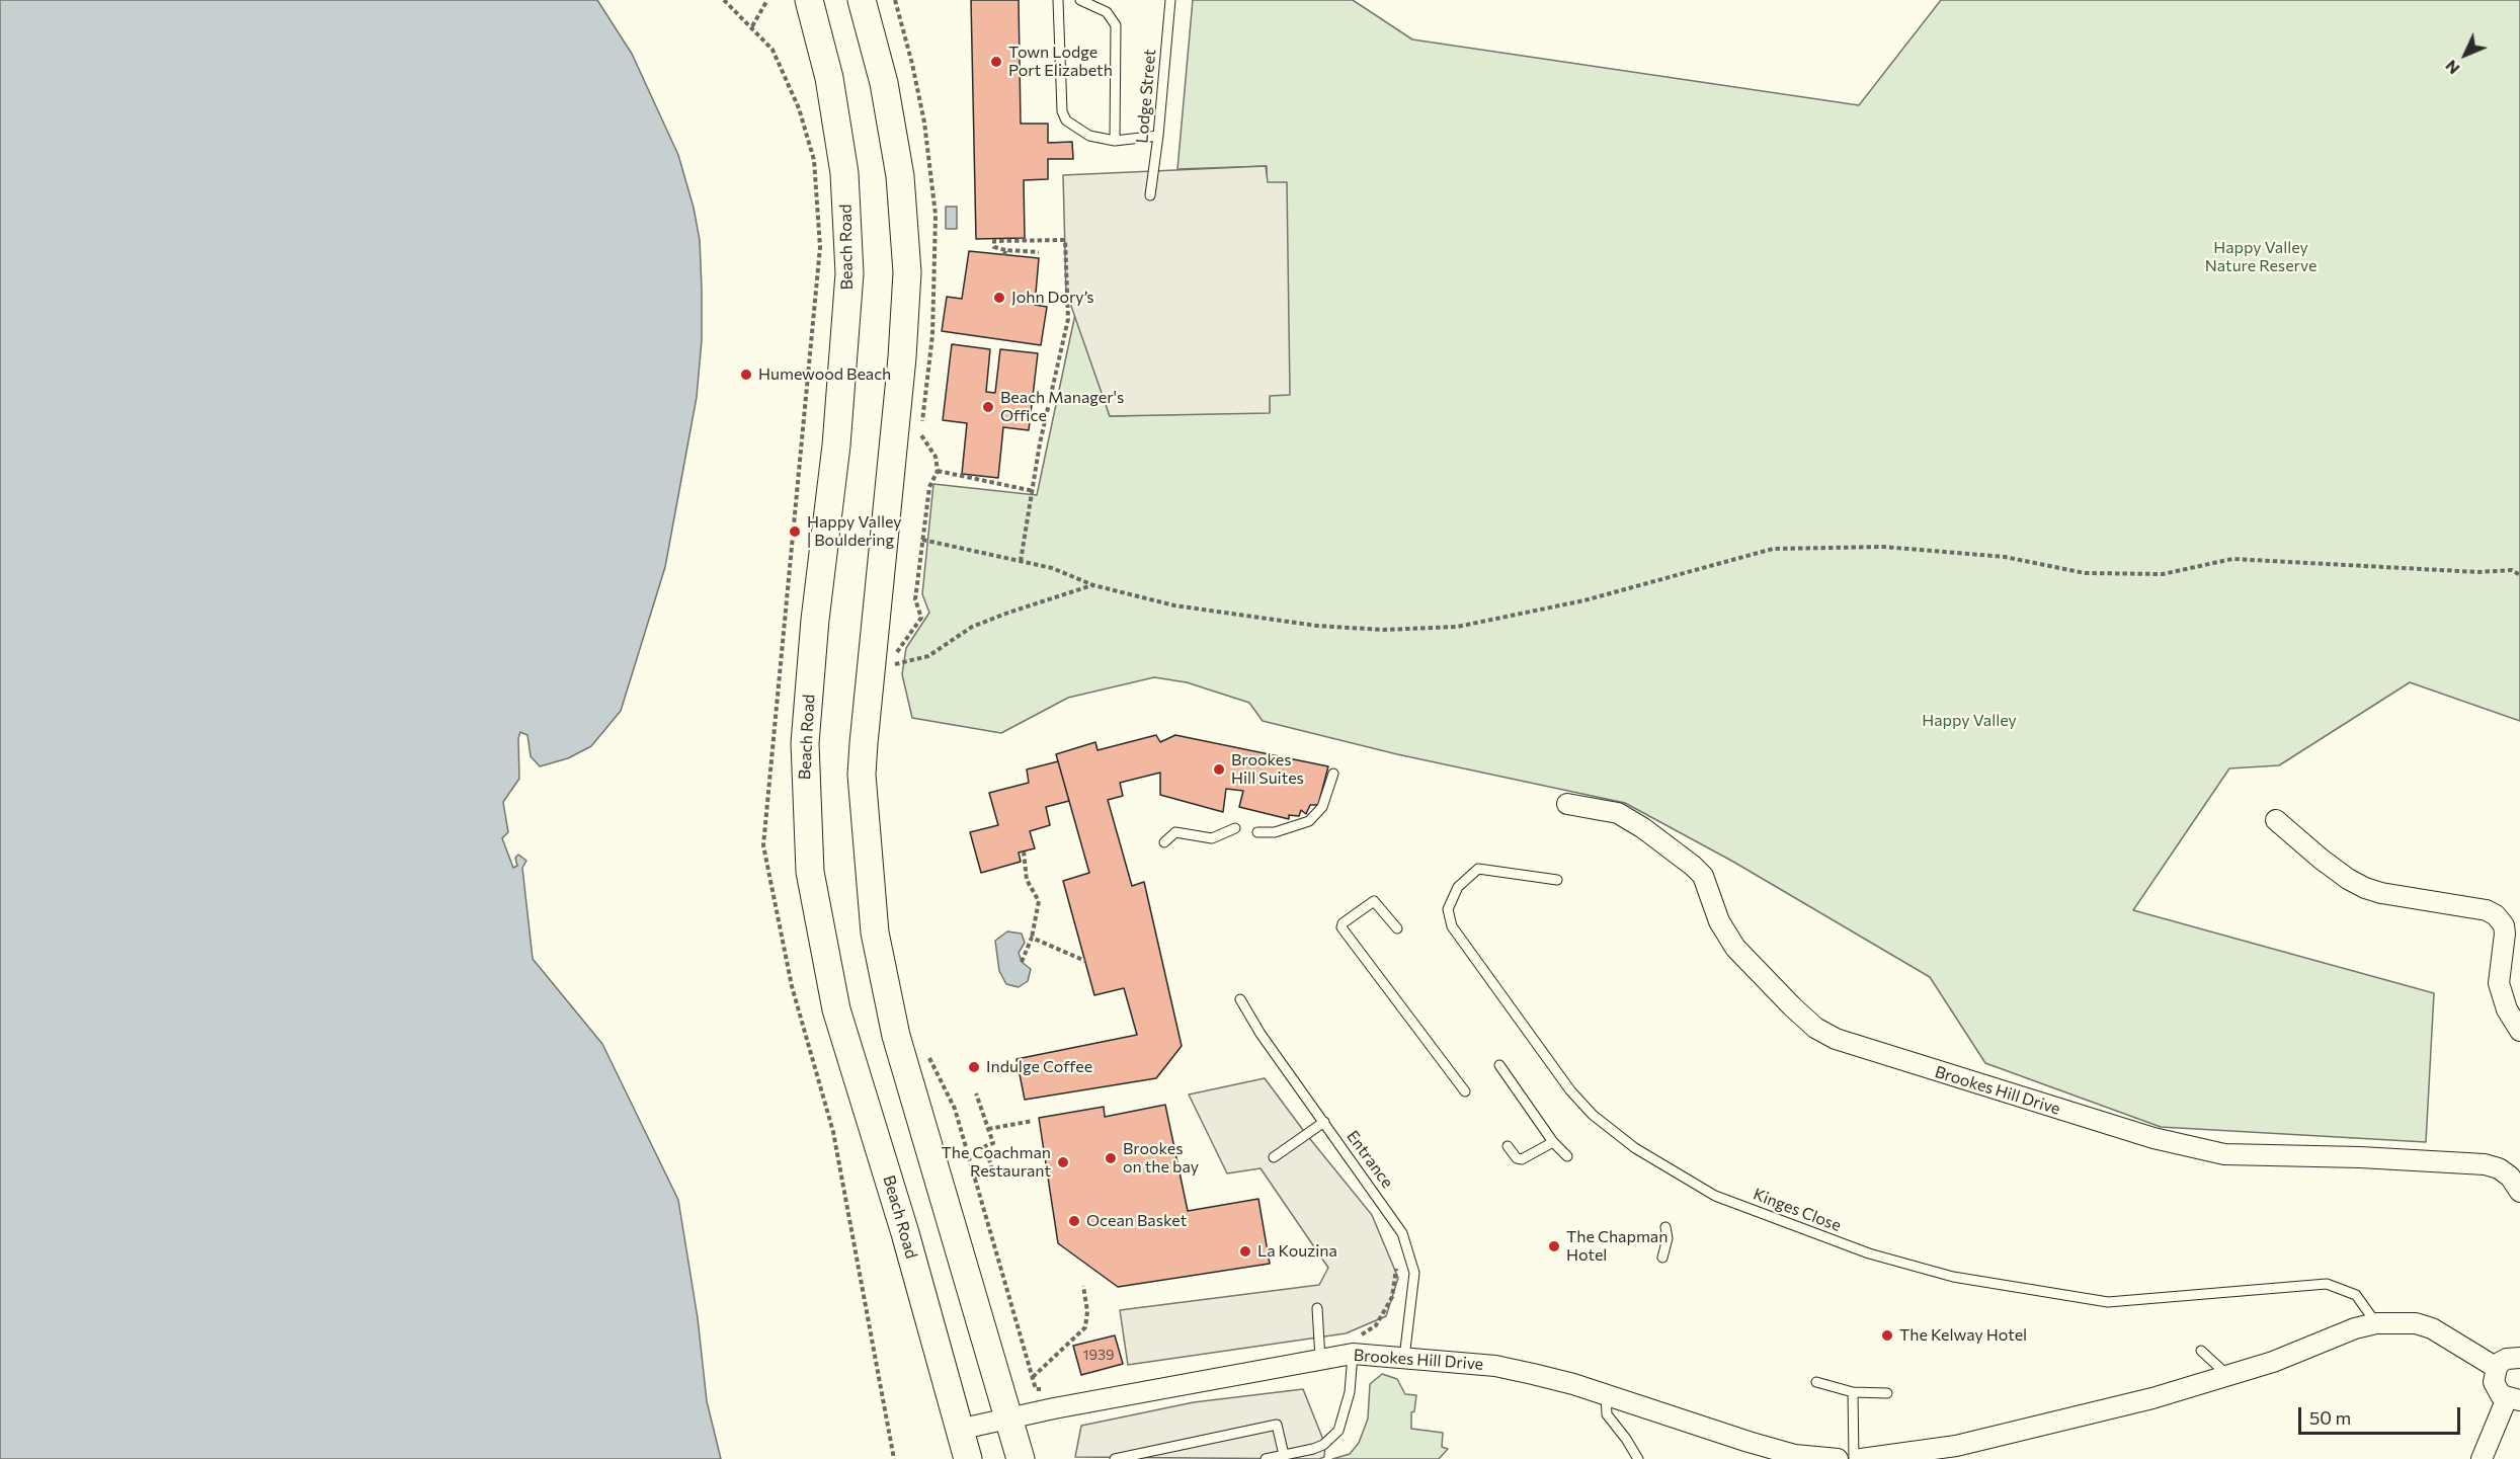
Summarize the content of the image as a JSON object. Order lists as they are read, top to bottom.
{
  "streets": {
    "main road": ["Beach Road"],
    "street": ["Brookes Hill Drive"],
    "lane": ["Lodge Street", "Entrance", "Kinges Close"]
  },
  "crossings": [
    ["Beach Road", "Brookes Hill Drive"],
    ["Brookes Hill Drive", "Entrance"]
  ],
  "parks": ["Happy Valley Nature Reserve", "Happy Valley"],
  "places": [
    "Town Lodge Port Elizabeth",
    "John Dory’s",
    "Humewood Beach",
    "Beach Manager's Office",
    "Happy Valley | Bouldering",
    "Brookes Hill Suites",
    "Indulge Coffee",
    "Brookes on the bay",
    "The Coachman Restaurant",
    "Ocean Basket",
    "The Chapman Hotel",
    "La Kouzina",
    "The Kelway Hotel"
  ],
  "house_numbers": ["1939"],
  "scale_bar": "50 m",
  "north": "bottom left"
}
